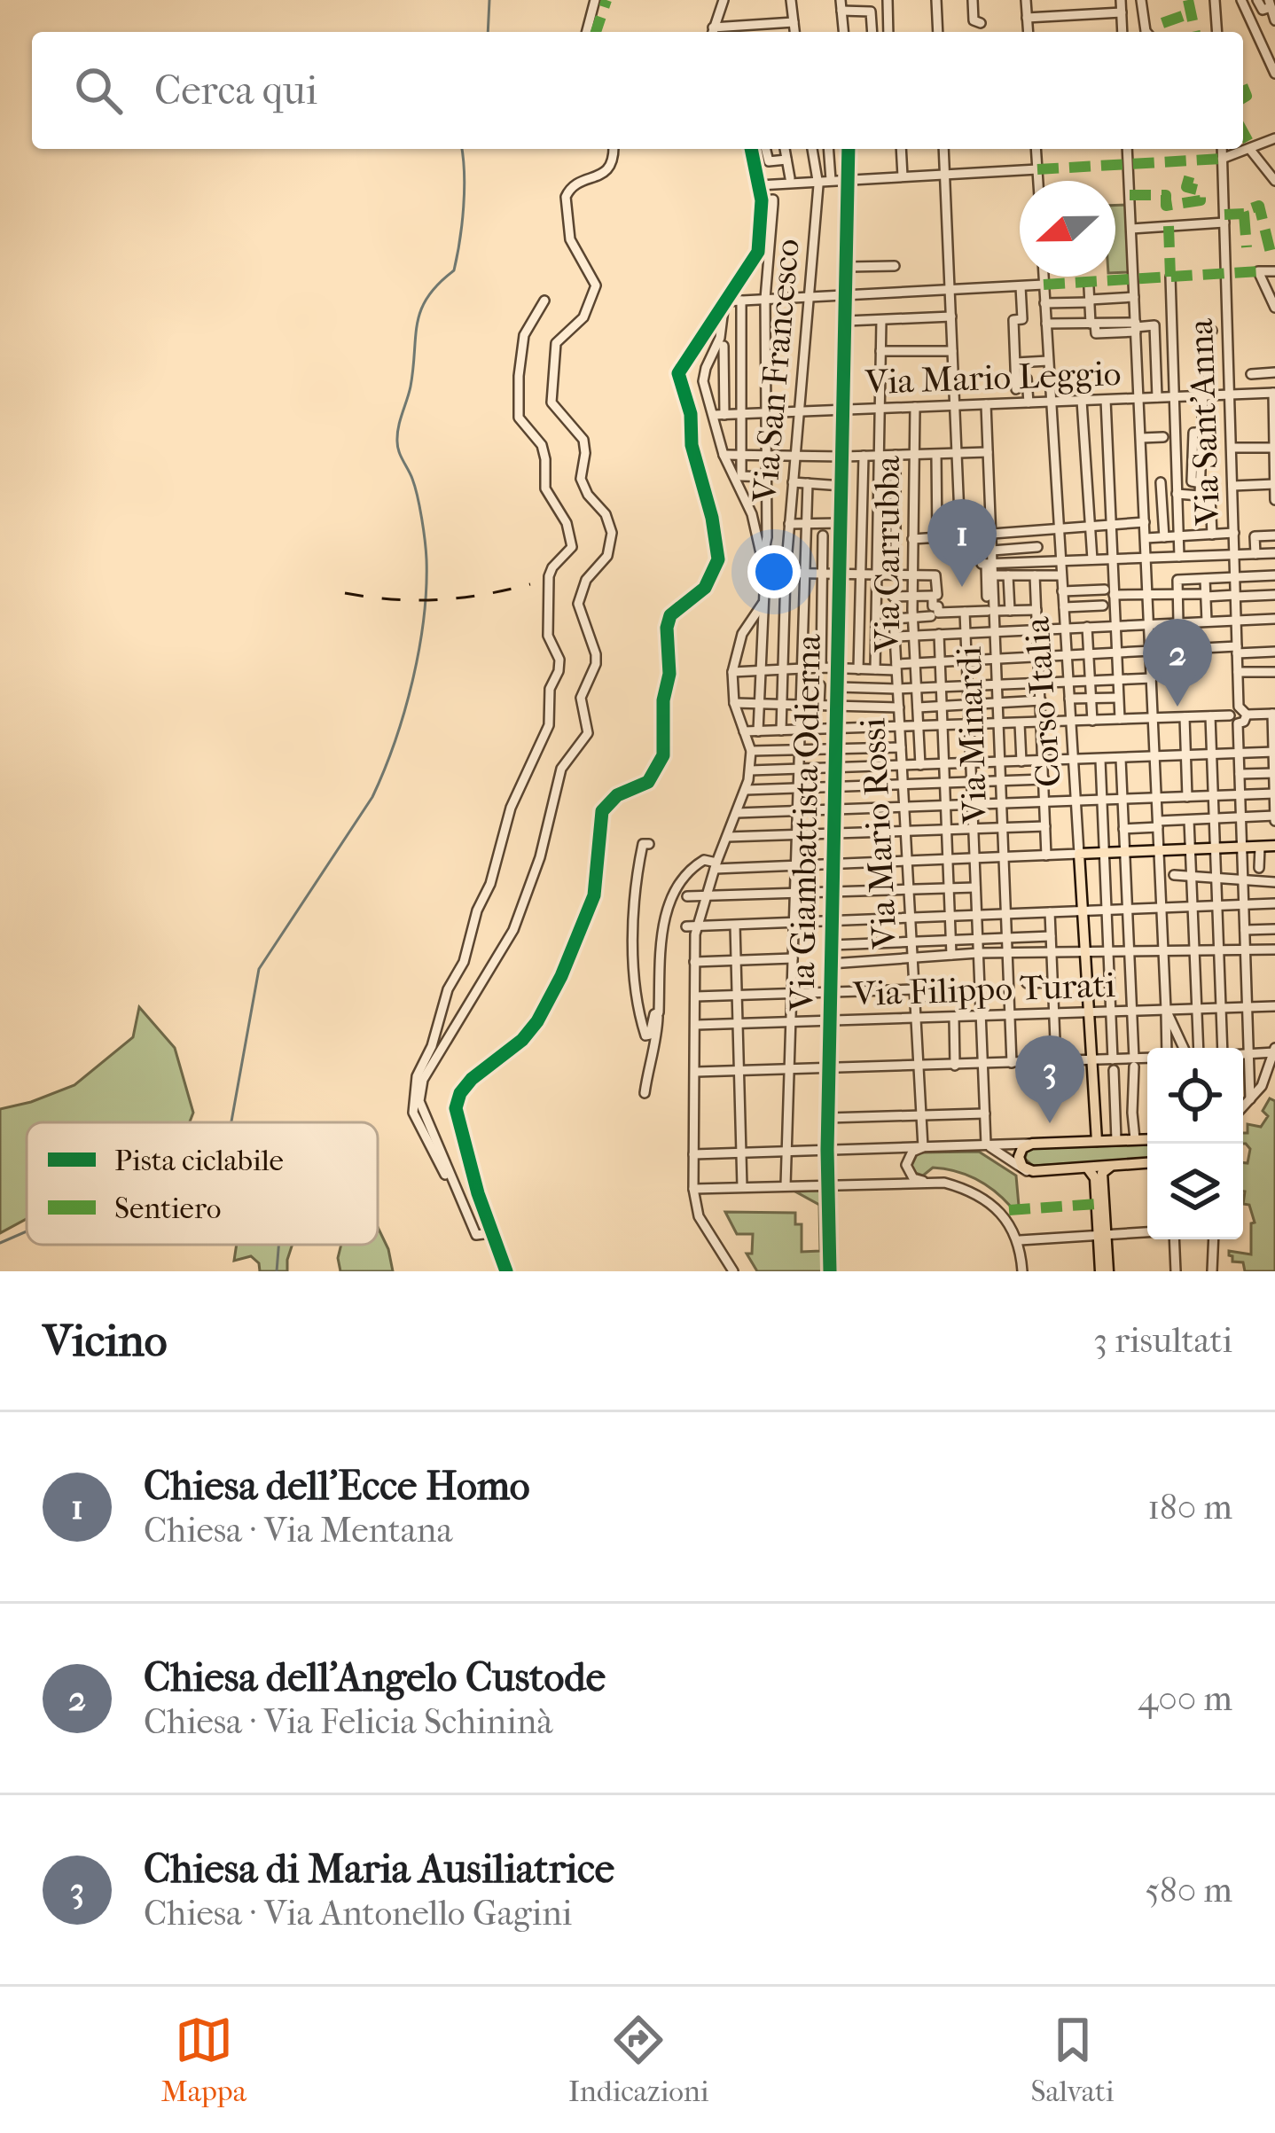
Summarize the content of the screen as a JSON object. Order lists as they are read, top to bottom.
{
  "streets": {
    "main road": ["Corso Italia"],
    "street": [
      "Via San Francesco",
      "Via Mario Leggio",
      "Via Sant'Anna",
      "Via Carrubba",
      "Via Minardi",
      "Via Giambattista Odierna",
      "Via Mario Rossi",
      "Via Filippo Turati"
    ]
  },
  "crossings": [
    ["Via San Francesco", "Via Mario Leggio"],
    ["Via Mario Leggio", "Via Sant'Anna"],
    ["Via Mario Leggio", "Via Carrubba"],
    ["Via Mario Leggio", "Corso Italia"],
    ["Via Mario Leggio", "Via Minardi"],
    ["Via Mario Leggio", "Via Giambattista Odierna"],
    ["Corso Italia", "Via Filippo Turati"],
    ["Via Minardi", "Via Filippo Turati"],
    ["Via Giambattista Odierna", "Via Filippo Turati"],
    ["Via Mario Rossi", "Via Filippo Turati"]
  ],
  "legend": ["Pista ciclabile", "Sentiero"],
  "north": "left",
  "page": {
    "search": "Cerca qui",
    "pins": ["1", "2", "3"],
    "heading": ["Vicino", "3 risultati"],
    "list": [
      {
        "mark": "1",
        "name": "Chiesa dell'Ecce Homo",
        "note": "Chiesa · Via Mentana",
        "value": "180 m"
      },
      {
        "mark": "2",
        "name": "Chiesa dell'Angelo Custode",
        "note": "Chiesa · Via Felicia Schininà",
        "value": "400 m"
      },
      {
        "mark": "3",
        "name": "Chiesa di Maria Ausiliatrice",
        "note": "Chiesa · Via Antonello Gagini",
        "value": "580 m"
      }
    ],
    "nav": ["Mappa", "Indicazioni", "Salvati"]
  }
}
